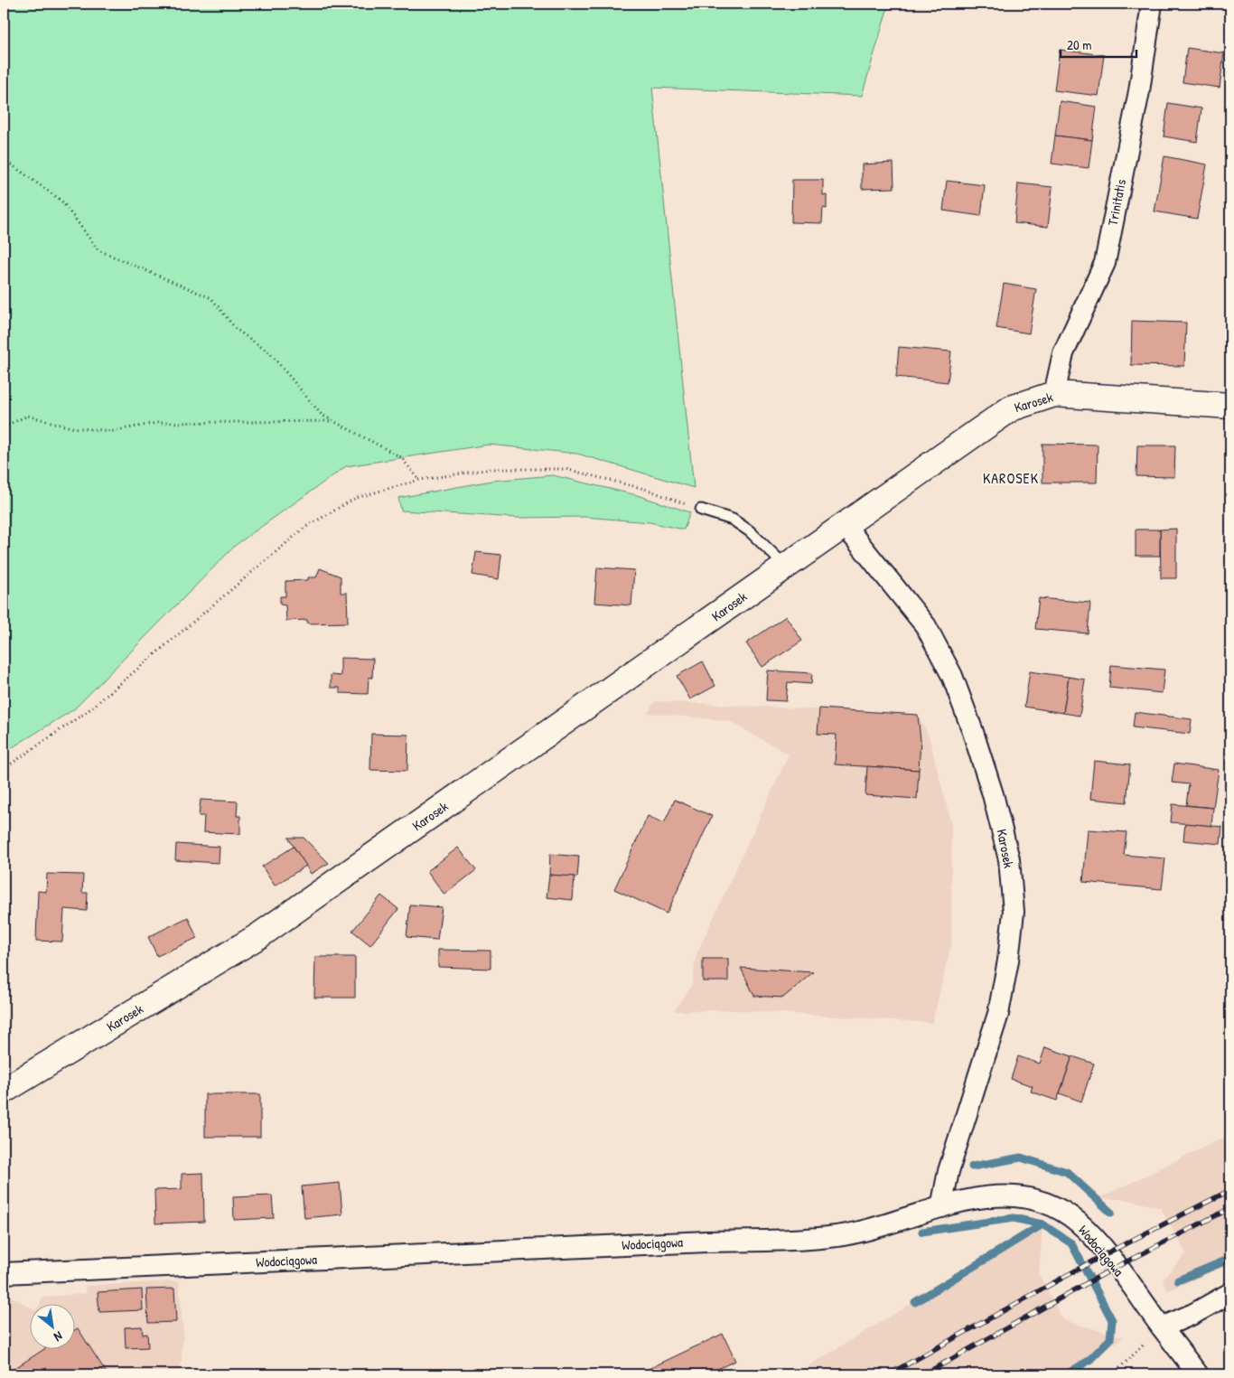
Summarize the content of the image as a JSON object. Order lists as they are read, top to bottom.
{
  "streets": {
    "street": ["Trinitatis", "Karosek", "Wodociągowa"]
  },
  "crossings": [
    ["Trinitatis", "Karosek"],
    ["Karosek", "Wodociągowa"]
  ],
  "districts": ["KAROSEK"],
  "scale_bar": "20 m",
  "north": "bottom right"
}
